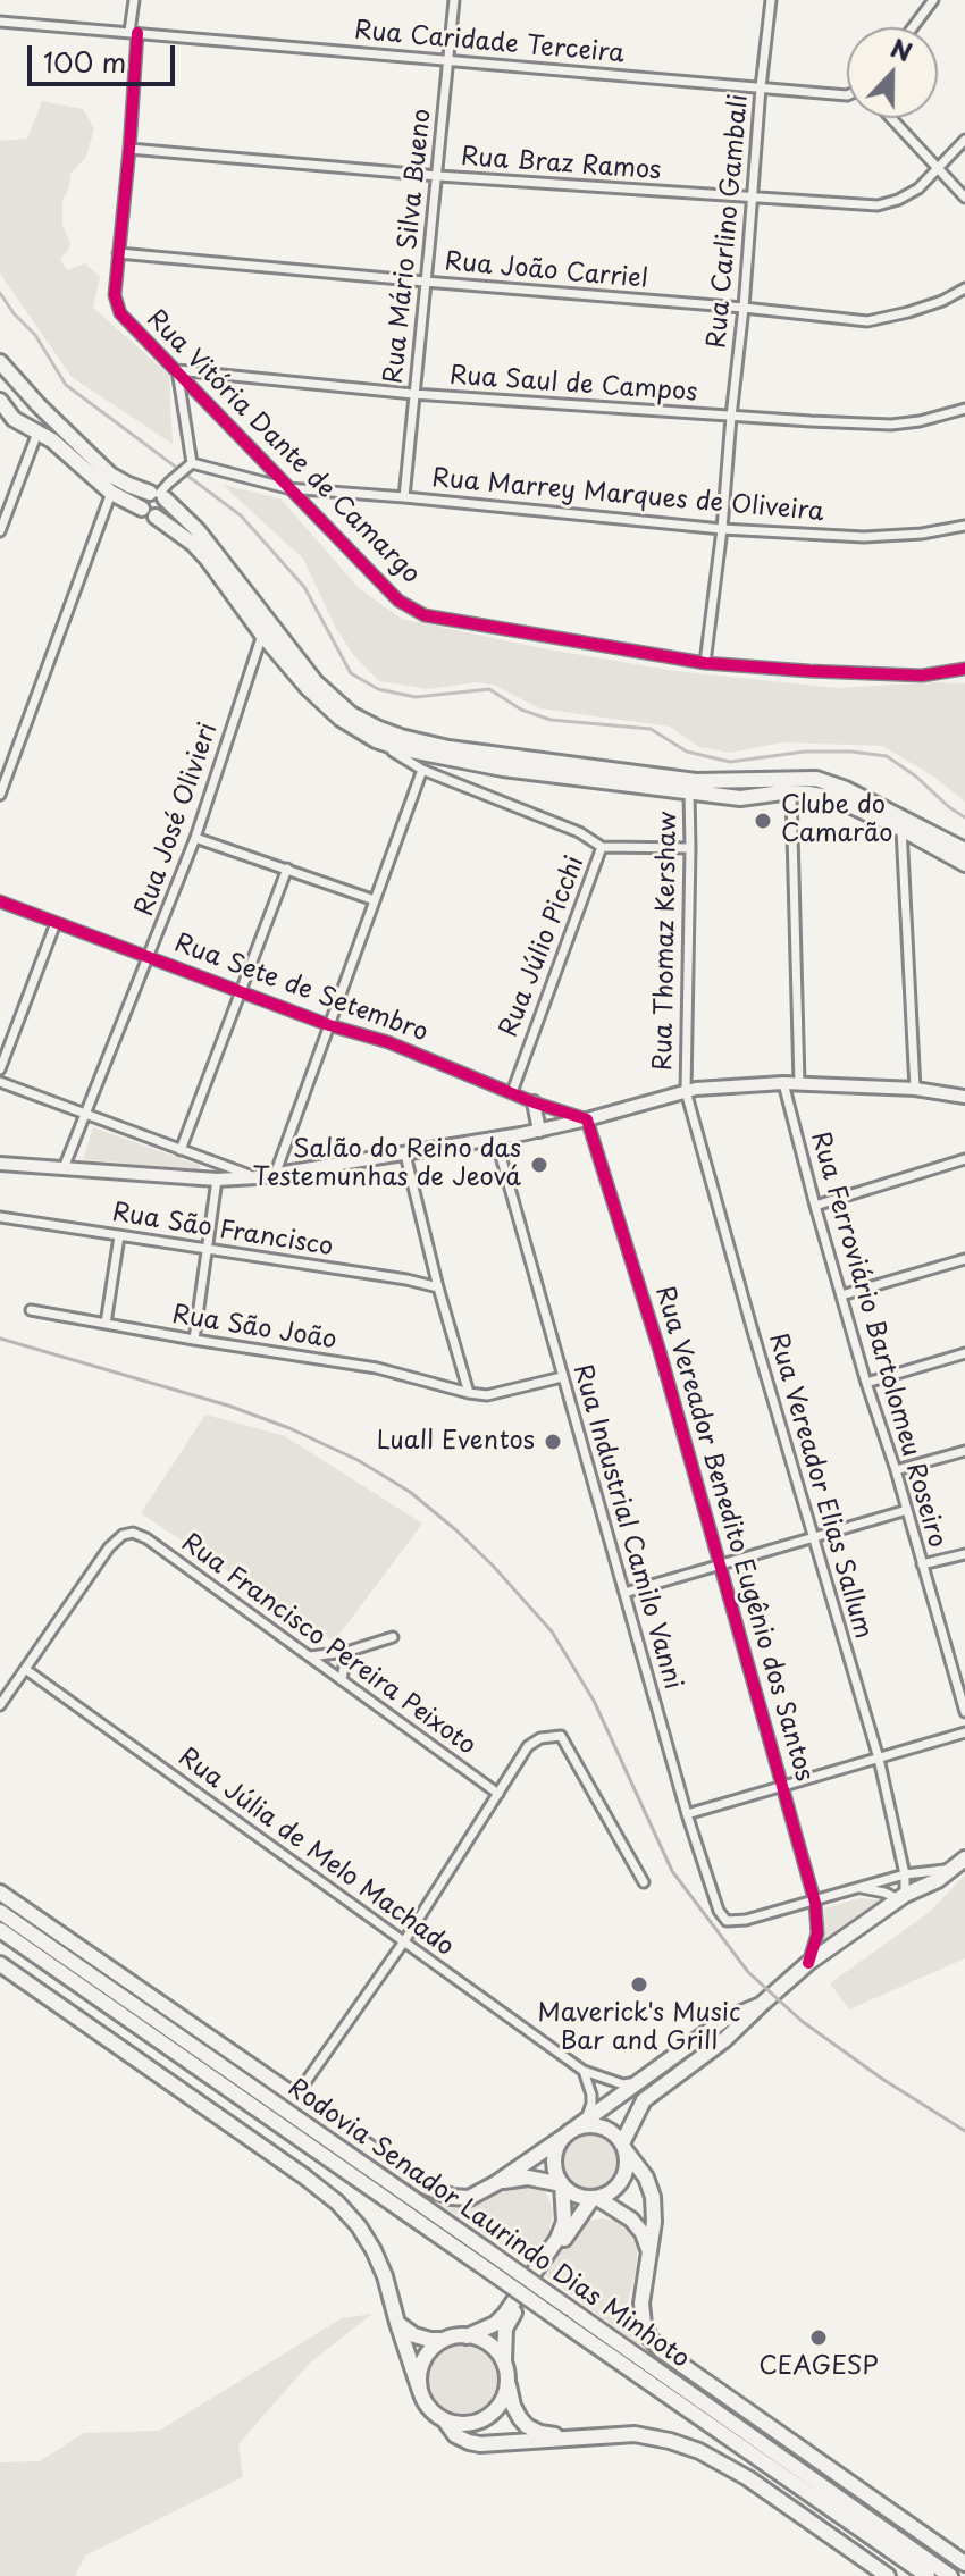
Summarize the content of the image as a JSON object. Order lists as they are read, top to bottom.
{
  "streets": {
    "main road": ["Rodovia Senador Laurindo Dias Minhoto"],
    "street": [
      "Rua Caridade Terceira",
      "Rua Braz Ramos",
      "Rua Carlino Gambali",
      "Rua Mário Silva Bueno",
      "Rua João Carriel",
      "Rua Saul de Campos",
      "Rua Vitória Dante de Camargo",
      "Rua Marrey Marques de Oliveira",
      "Rua José Olivieri",
      "Rua Thomaz Kershaw",
      "Rua Júlio Picchi",
      "Rua Sete de Setembro",
      "Rua São Francisco",
      "Rua São João",
      "Rua Ferroviário Bartolomeu Roseiro",
      "Rua Vereador Elias Sallum",
      "Rua Industrial Camilo Vanni",
      "Rua Vereador Benedito Eugênio dos Santos",
      "Rua Francisco Pereira Peixoto",
      "Rua Júlia de Melo Machado"
    ]
  },
  "crossings": [
    ["Rua Caridade Terceira", "Rua Carlino Gambali"],
    ["Rua Caridade Terceira", "Rua Mário Silva Bueno"],
    ["Rua Caridade Terceira", "Rua Vitória Dante de Camargo"],
    ["Rua Braz Ramos", "Rua Carlino Gambali"],
    ["Rua Braz Ramos", "Rua Mário Silva Bueno"],
    ["Rua Braz Ramos", "Rua Vitória Dante de Camargo"],
    ["Rua Carlino Gambali", "Rua João Carriel"],
    ["Rua Carlino Gambali", "Rua Saul de Campos"],
    ["Rua Carlino Gambali", "Rua Vitória Dante de Camargo"],
    ["Rua Carlino Gambali", "Rua Marrey Marques de Oliveira"],
    ["Rua Mário Silva Bueno", "Rua João Carriel"],
    ["Rua Mário Silva Bueno", "Rua Saul de Campos"],
    ["Rua Mário Silva Bueno", "Rua Marrey Marques de Oliveira"],
    ["Rua João Carriel", "Rua Vitória Dante de Camargo"],
    ["Rua Saul de Campos", "Rua Vitória Dante de Camargo"],
    ["Rua Vitória Dante de Camargo", "Rua Marrey Marques de Oliveira"],
    ["Rua José Olivieri", "Rua Sete de Setembro"],
    ["Rua Thomaz Kershaw", "Rua Vereador Elias Sallum"],
    ["Rua Júlio Picchi", "Rua Sete de Setembro"],
    ["Rua Sete de Setembro", "Rua Vereador Benedito Eugênio dos Santos"],
    ["Rua Industrial Camilo Vanni", "Rua Vereador Benedito Eugênio dos Santos"],
    ["Rua Francisco Pereira Peixoto", "Rua Júlia de Melo Machado"]
  ],
  "places": [
    "Clube do Camarão",
    "Salão do Reino das Testemunhas de Jeová",
    "Luall Eventos",
    "Maverick's Music Bar and Grill",
    "CEAGESP"
  ],
  "scale_bar": "100 m",
  "north": "top"
}
